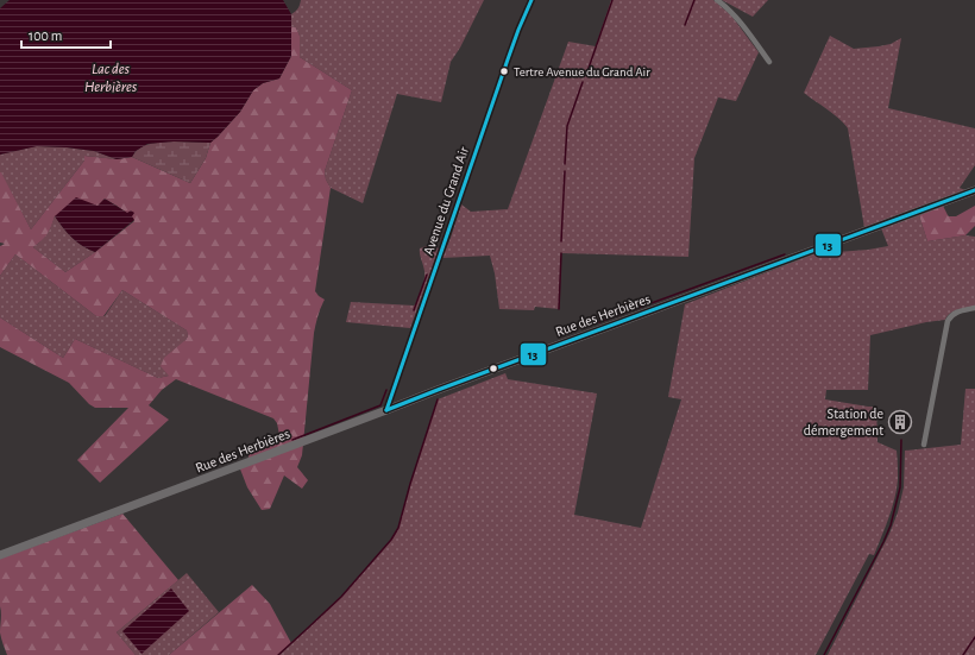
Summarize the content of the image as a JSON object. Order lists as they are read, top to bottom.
{
  "streets": {
    "street": ["Avenue du Grand Air", "Rue des Herbières"]
  },
  "crossings": [
    ["Avenue du Grand Air", "Rue des Herbières"]
  ],
  "water": ["Lac des Herbières"],
  "places": {
    "other": ["Tertre Avenue du Grand Air"],
    "building": ["Station de démergement"]
  },
  "lines": ["transit line 13"],
  "scale_bar": "100 m"
}
